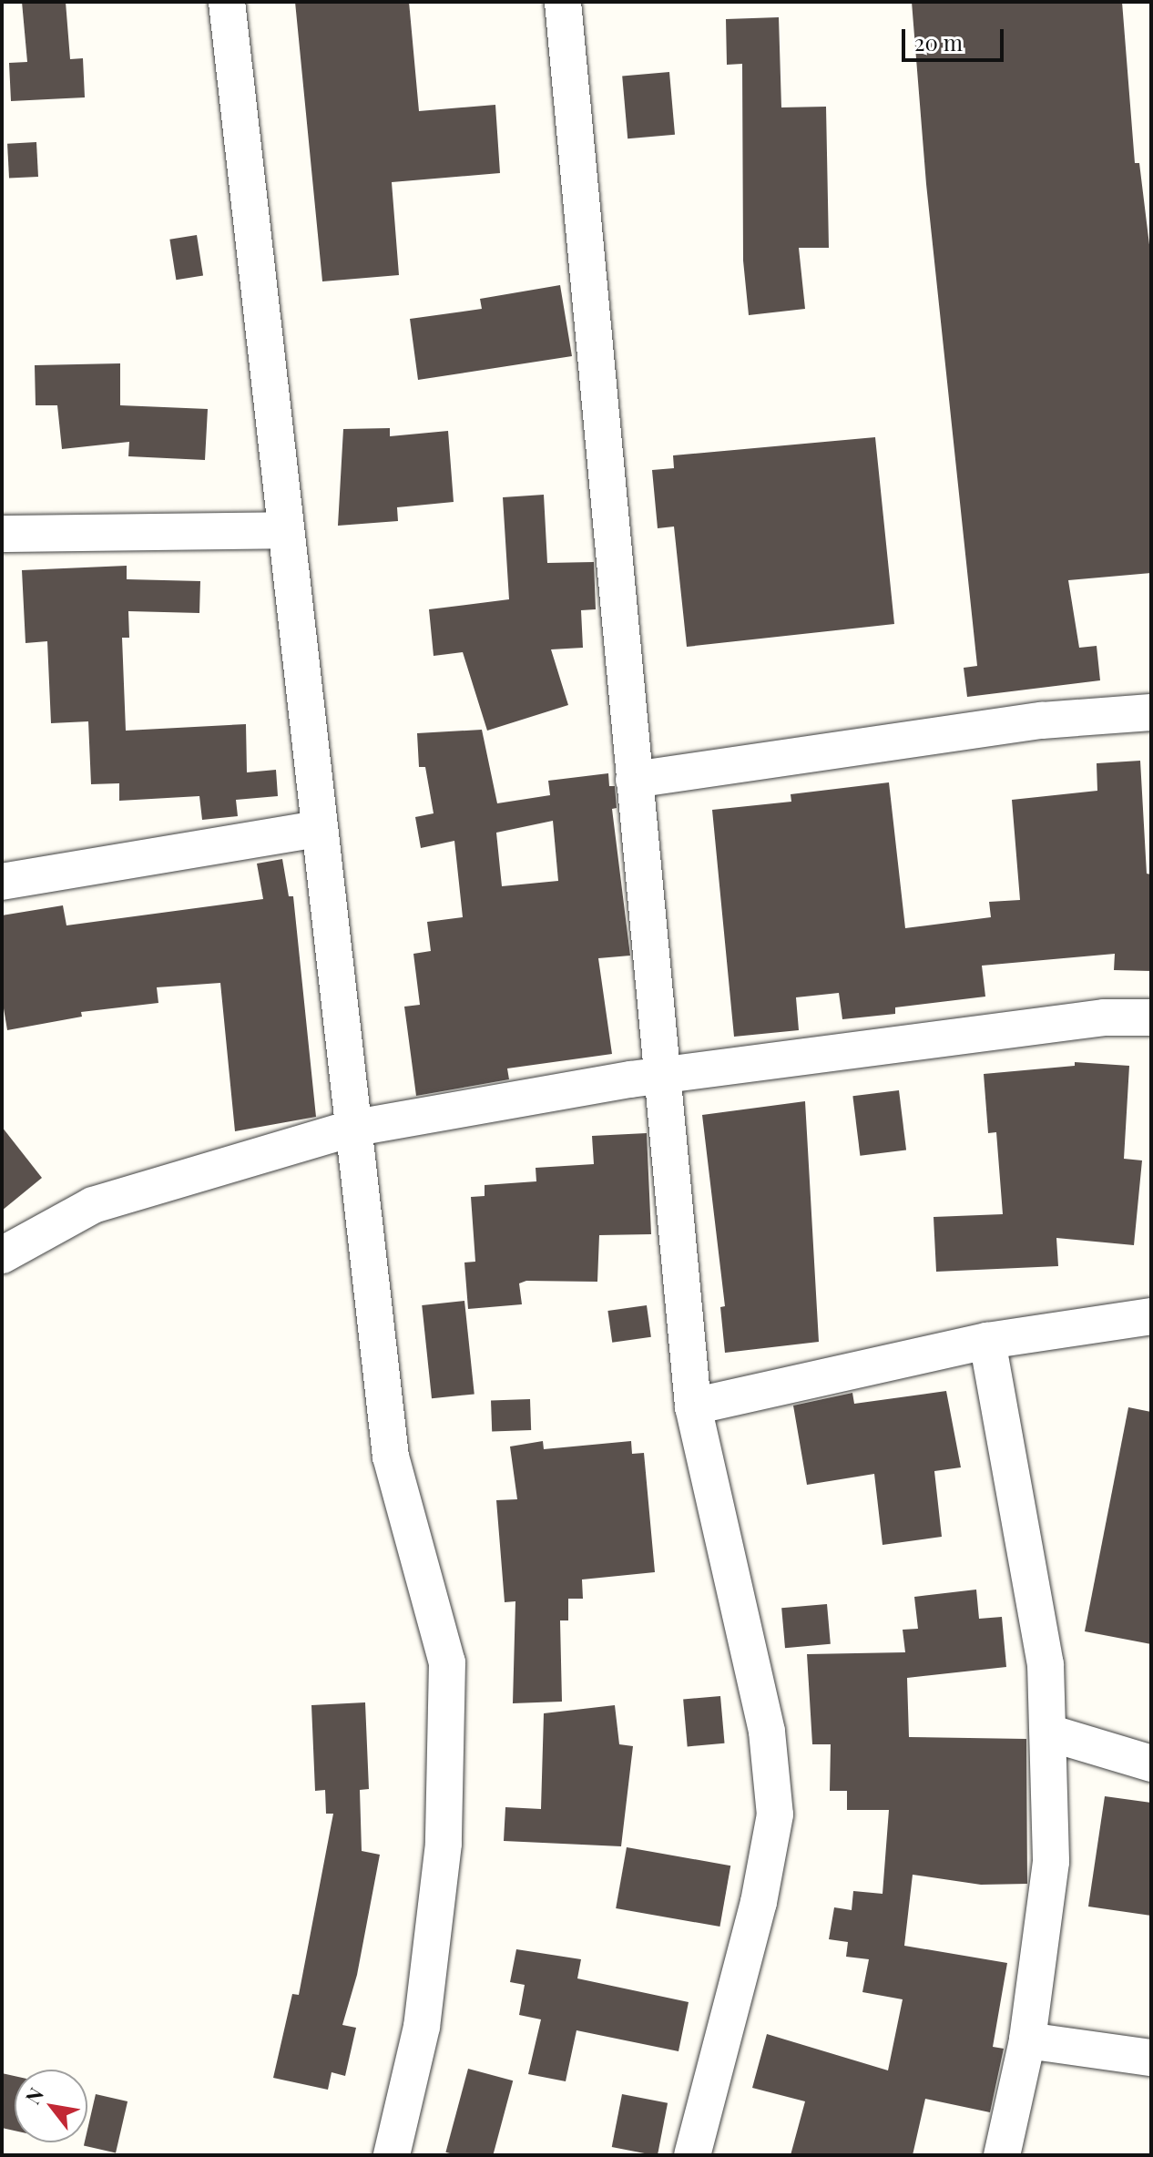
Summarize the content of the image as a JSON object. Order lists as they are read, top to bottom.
{
  "scale_bar": "20 m",
  "north": "top left"
}
